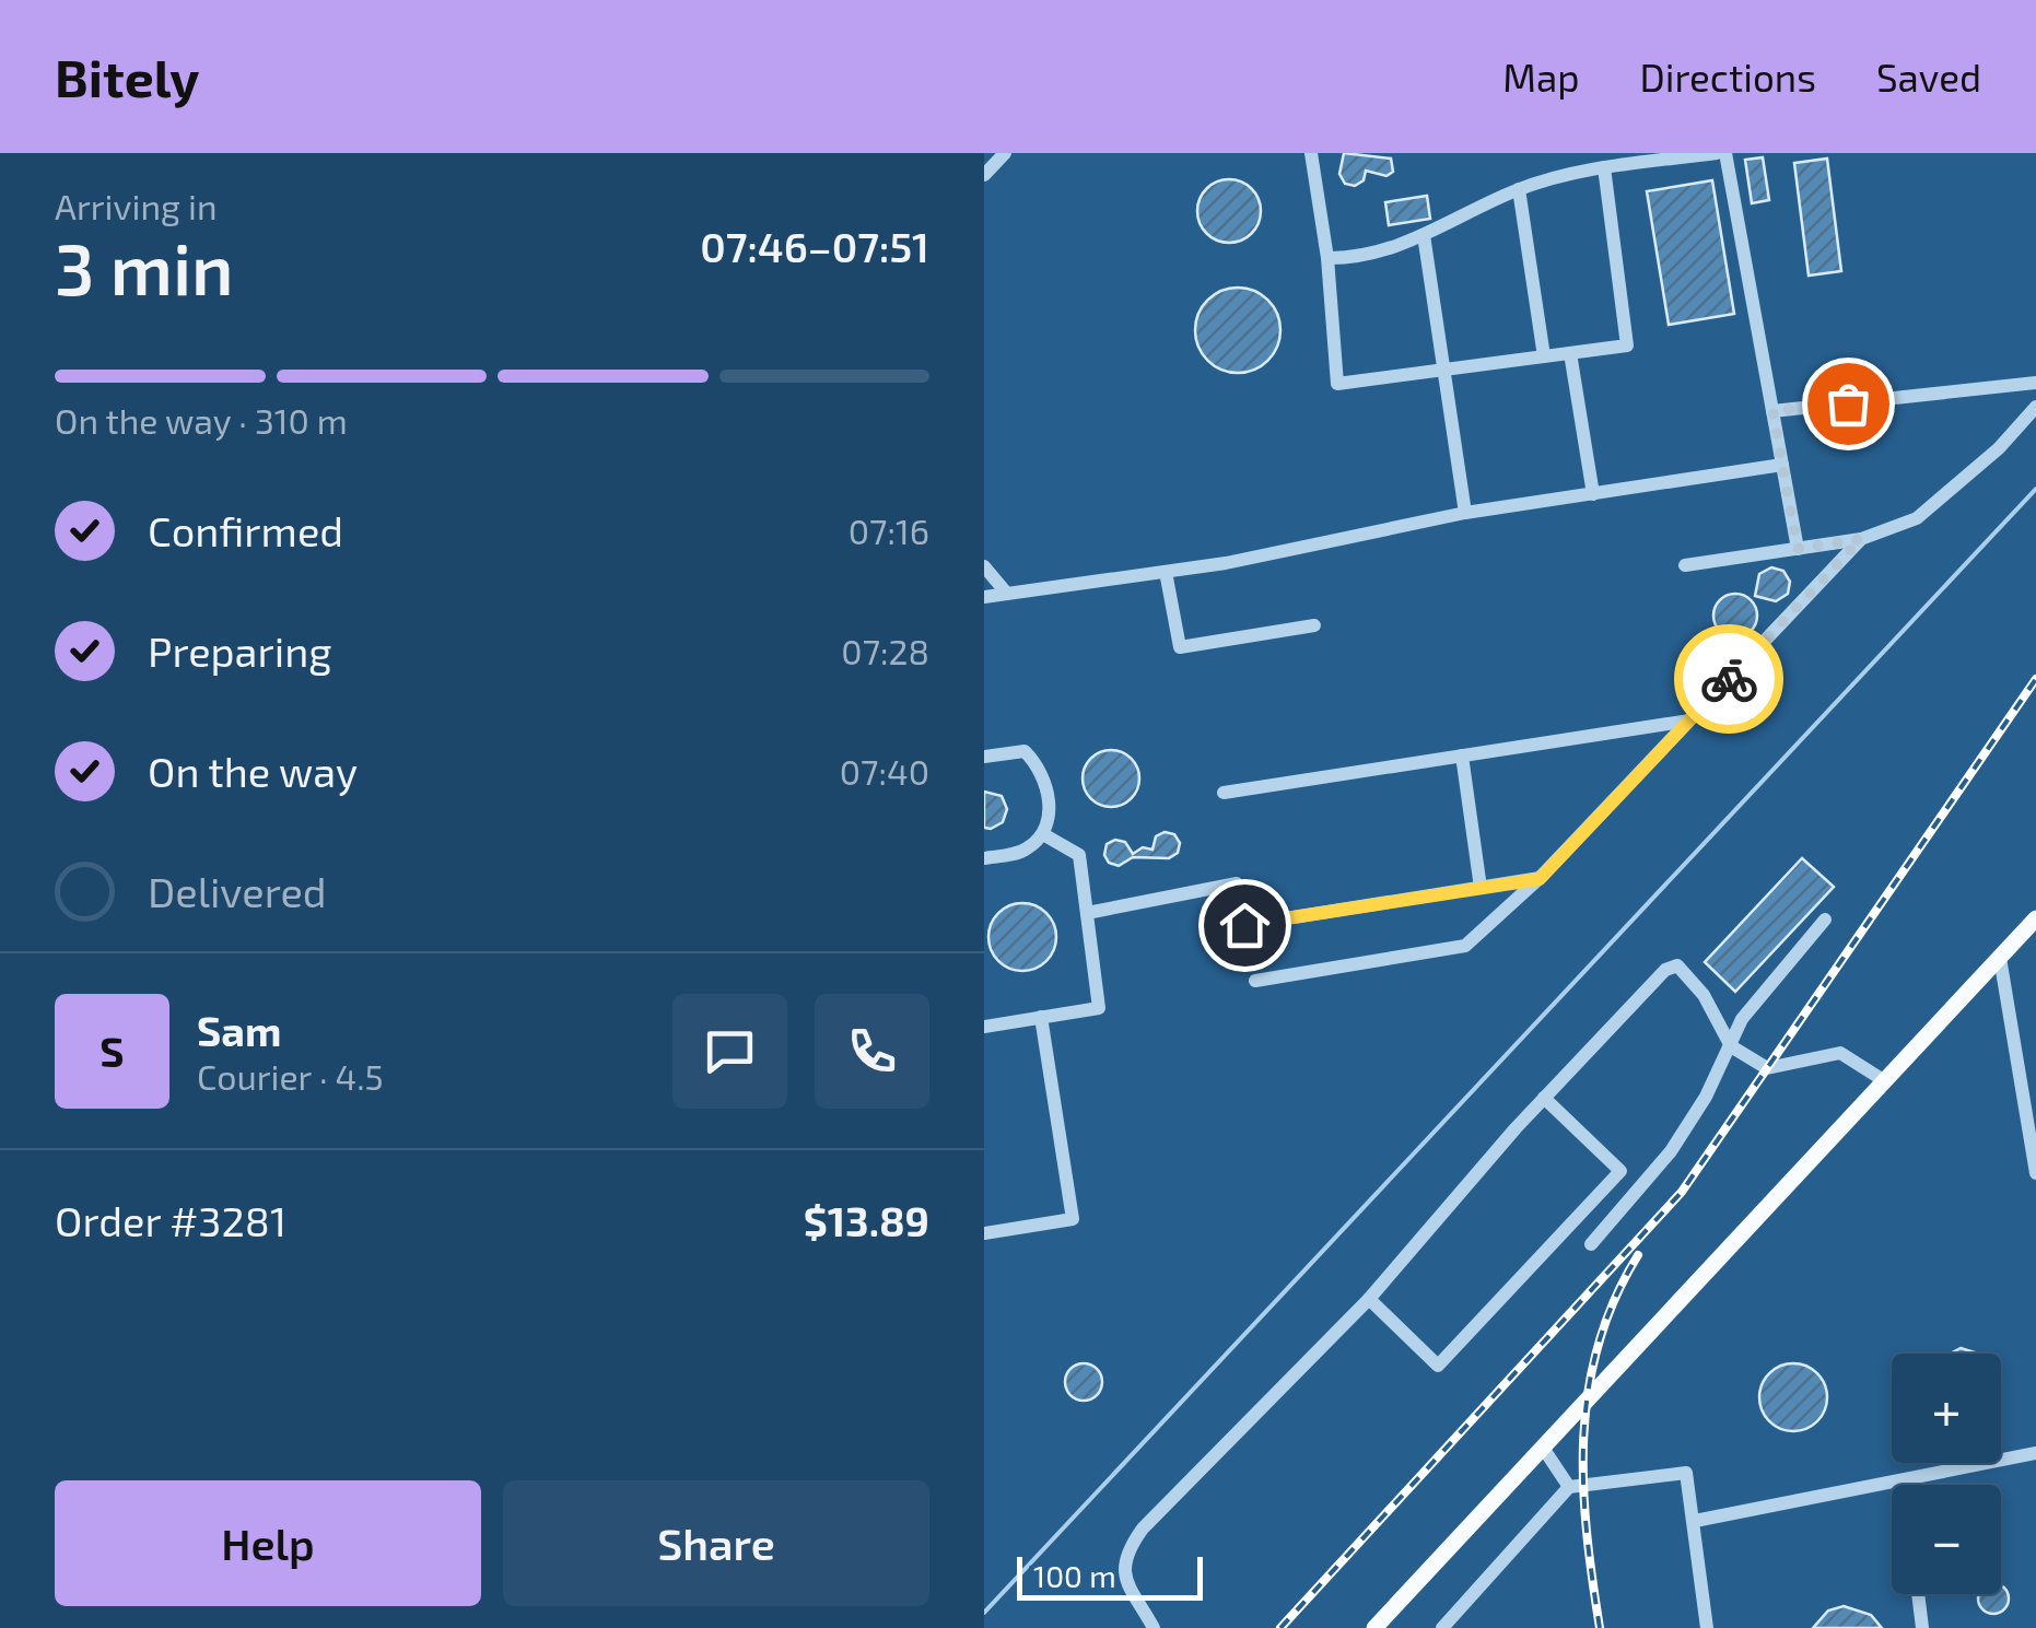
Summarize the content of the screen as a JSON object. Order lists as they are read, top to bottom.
{
  "scale_bar": "100 m",
  "page": {
    "header": "Bitely",
    "nav": ["Map", "Directions", "Saved"],
    "heading": ["3 min", "Arriving in", "07:46–07:51"],
    "panel": [
      "Sam",
      "Courier · 4.5",
      "Order #3281",
      "$13.89"
    ],
    "bar": "On the way · 310 m",
    "list": [
      ["Confirmed", "07:16"],
      ["Preparing", "07:28"],
      ["On the way", "07:40"],
      "Delivered"
    ],
    "round": "S",
    "map_buttons": ["+", "−"],
    "buttons": ["Help", "Share"],
    "scale": "100 m"
  }
}
